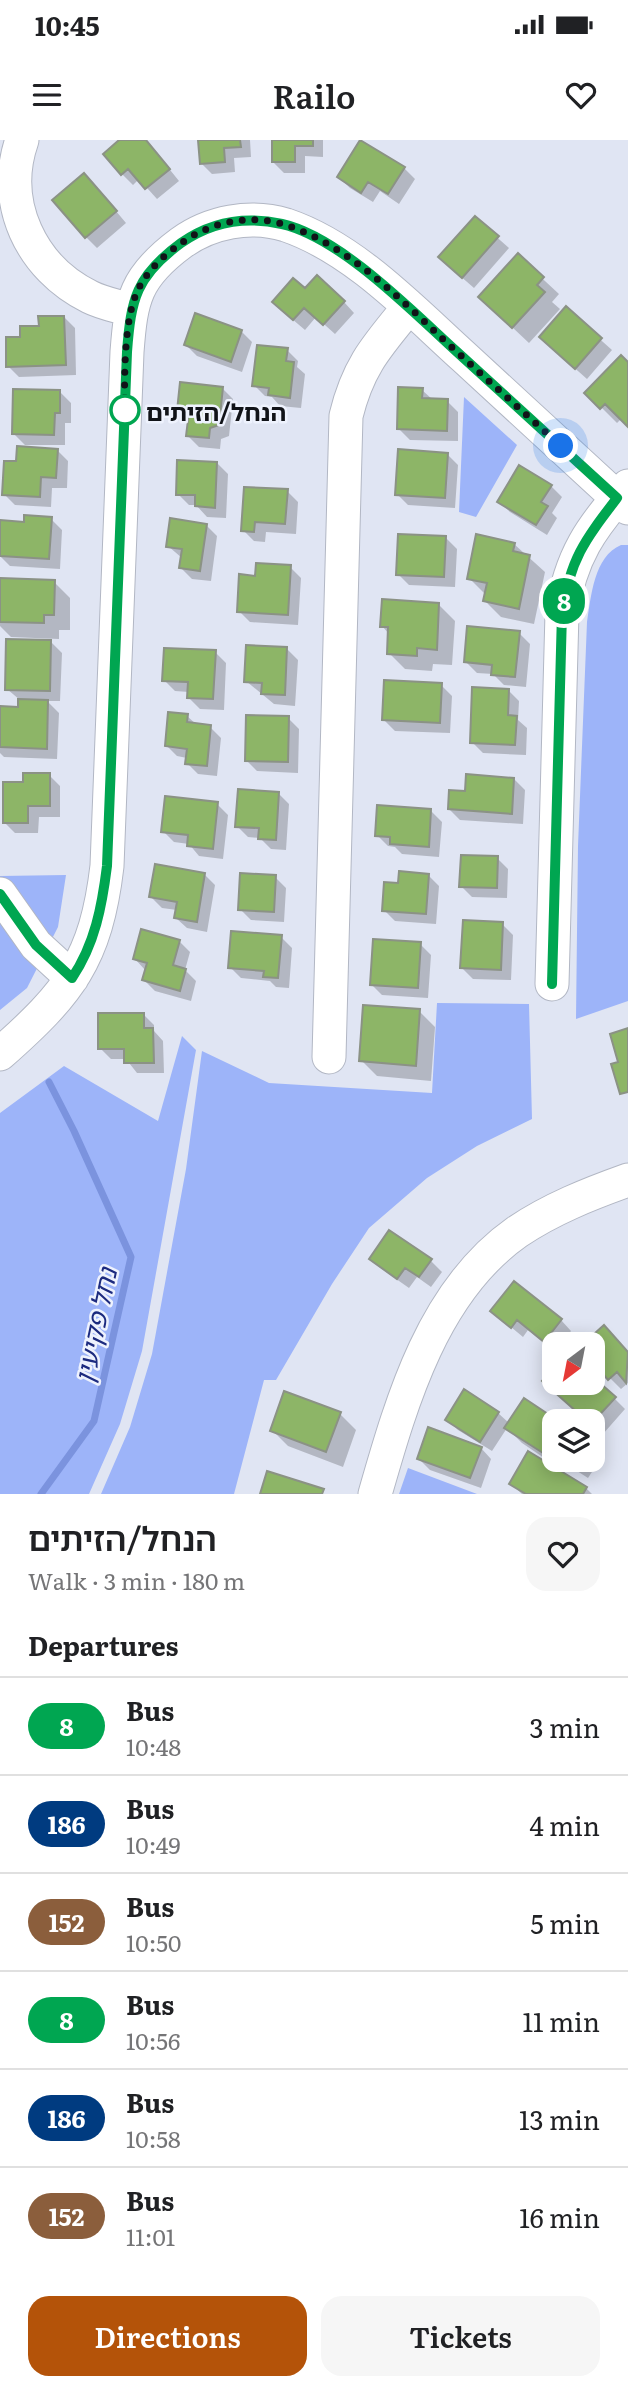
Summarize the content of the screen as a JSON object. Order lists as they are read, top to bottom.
{
  "water": ["נחל פקיעין"],
  "places": ["הנחל/הזיתים"],
  "lines": ["bus line 8"],
  "north": "bottom left",
  "page": {
    "status": "10:45",
    "header": "Railo",
    "on_map": "8",
    "heading": [
      ["הנחל/הזיתים", "Walk · 3 min · 180 m"],
      "Departures"
    ],
    "list": [
      {
        "mark": "8",
        "name": "Bus",
        "note": "10:48",
        "value": "3 min"
      },
      {
        "mark": "186",
        "name": "Bus",
        "note": "10:49",
        "value": "4 min"
      },
      {
        "mark": "152",
        "name": "Bus",
        "note": "10:50",
        "value": "5 min"
      },
      {
        "mark": "8",
        "name": "Bus",
        "note": "10:56",
        "value": "11 min"
      },
      {
        "mark": "186",
        "name": "Bus",
        "note": "10:58",
        "value": "13 min"
      },
      {
        "mark": "152",
        "name": "Bus",
        "note": "11:01",
        "value": "16 min"
      }
    ],
    "buttons": ["Directions", "Tickets"]
  }
}
